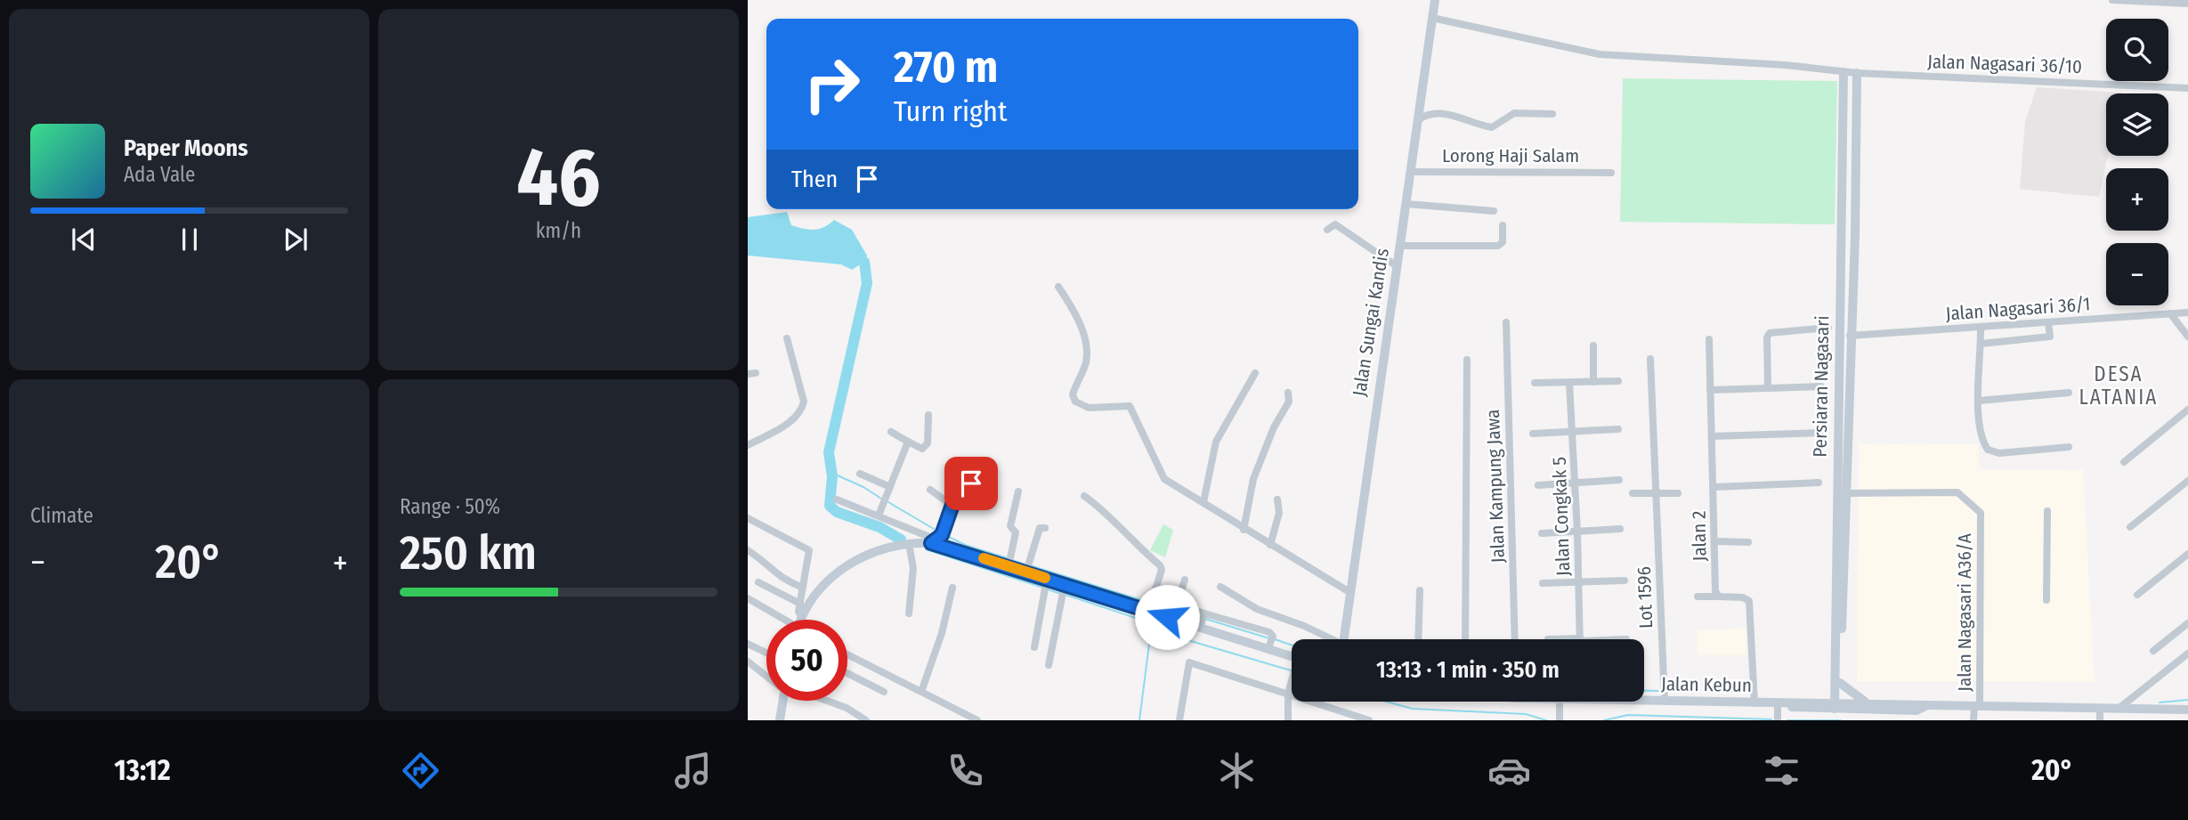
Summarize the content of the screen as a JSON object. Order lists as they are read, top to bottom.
{
  "streets": {
    "street": [
      "Jalan Nagasari 36/10",
      "Lorong Haji Salam",
      "Jalan Nagasari 36/1",
      "Jalan Sungai Kandis",
      "Persiaran Nagasari",
      "Jalan Kampung Jawa",
      "Jalan Congkak 5",
      "Jalan 2",
      "Lot 1596",
      "Jalan Nagasari A36/A",
      "Jalan Kebun"
    ]
  },
  "crossings": [
    ["Jalan Nagasari 36/10", "Jalan Sungai Kandis"],
    ["Jalan Nagasari 36/10", "Persiaran Nagasari"],
    ["Lorong Haji Salam", "Jalan Sungai Kandis"],
    ["Jalan Nagasari 36/1", "Persiaran Nagasari"],
    ["Persiaran Nagasari", "Jalan Nagasari A36/A"],
    ["Persiaran Nagasari", "Jalan Kebun"],
    ["Lot 1596", "Jalan Kebun"],
    ["Jalan Nagasari A36/A", "Jalan Kebun"]
  ],
  "districts": ["DESA LATANIA"],
  "page": {
    "tile": [
      ["46", "km/h"],
      "Climate",
      ["Range · 50%", "250 km"]
    ],
    "map_buttons": ["+", "−"],
    "turn": ["270 m", "Turn right"],
    "song": ["Paper Moons", "Ada Vale"],
    "then": "Then",
    "heat": ["−", "20°", "+"],
    "limit": "50",
    "trip": "13:13 · 1 min · 350 m",
    "tabs": ["13:12", "20°"]
  }
}
